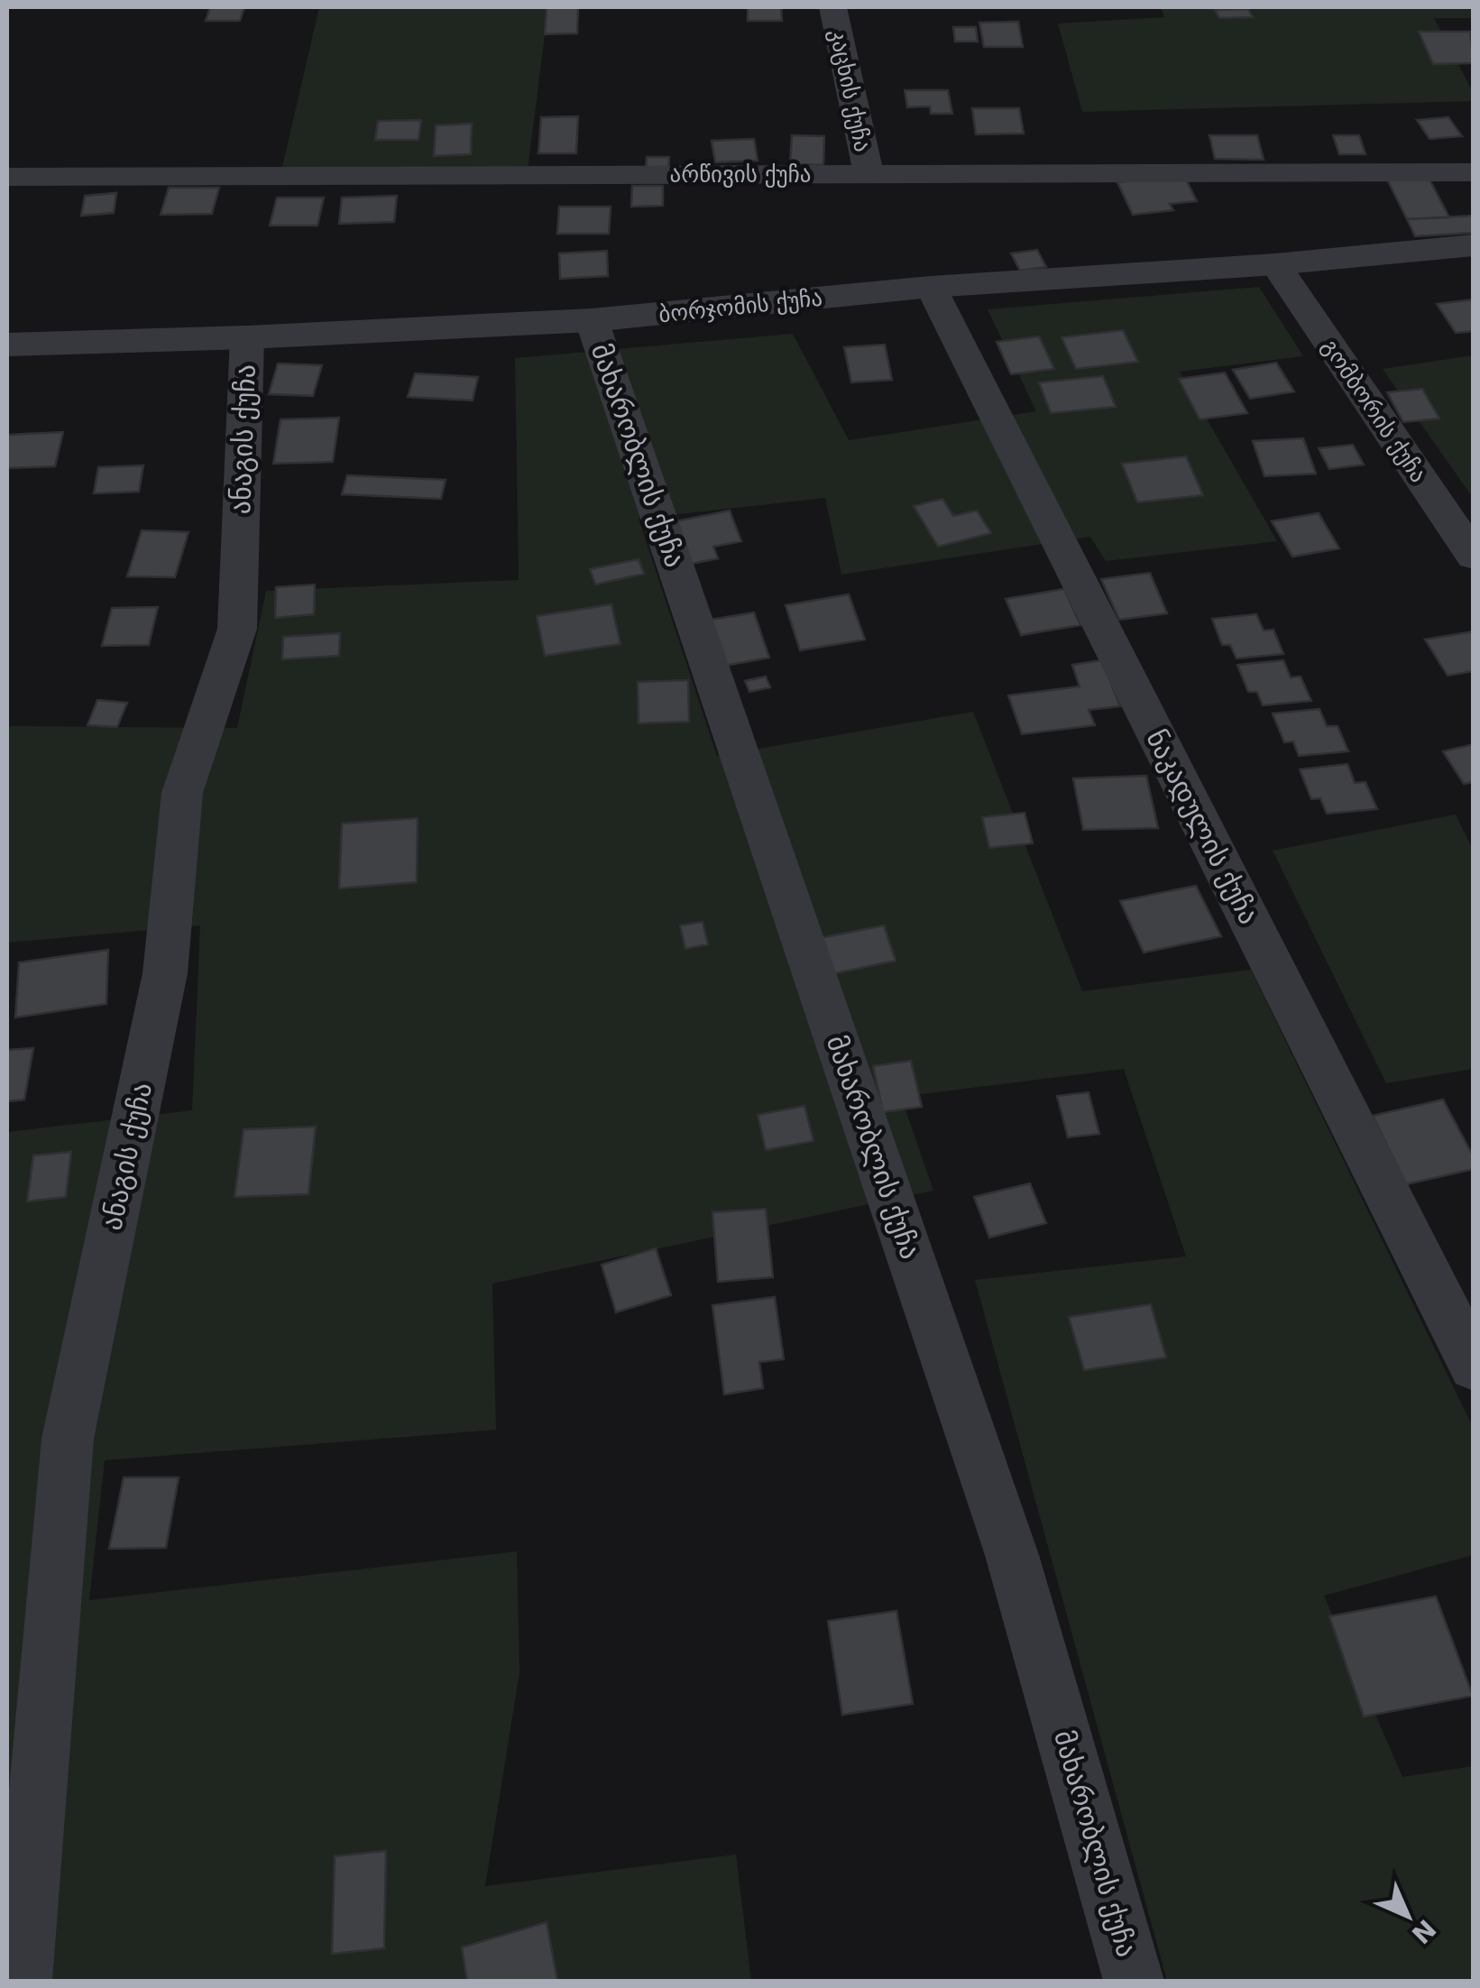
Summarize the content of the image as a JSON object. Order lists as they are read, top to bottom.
{
  "streets": {
    "street": [
      "კაცხის ქუჩა",
      "არწივის ქუჩა",
      "ბორჯომის ქუჩა",
      "გომბორის ქუჩა",
      "ანაგის ქუჩა",
      "მახარობლის ქუჩა",
      "ნაკადულის ქუჩა"
    ]
  },
  "crossings": [
    ["კაცხის ქუჩა", "არწივის ქუჩა"],
    ["ბორჯომის ქუჩა", "გომბორის ქუჩა"],
    ["ბორჯომის ქუჩა", "ანაგის ქუჩა"],
    ["ბორჯომის ქუჩა", "მახარობლის ქუჩა"],
    ["ბორჯომის ქუჩა", "ნაკადულის ქუჩა"]
  ],
  "north": "bottom right"
}
